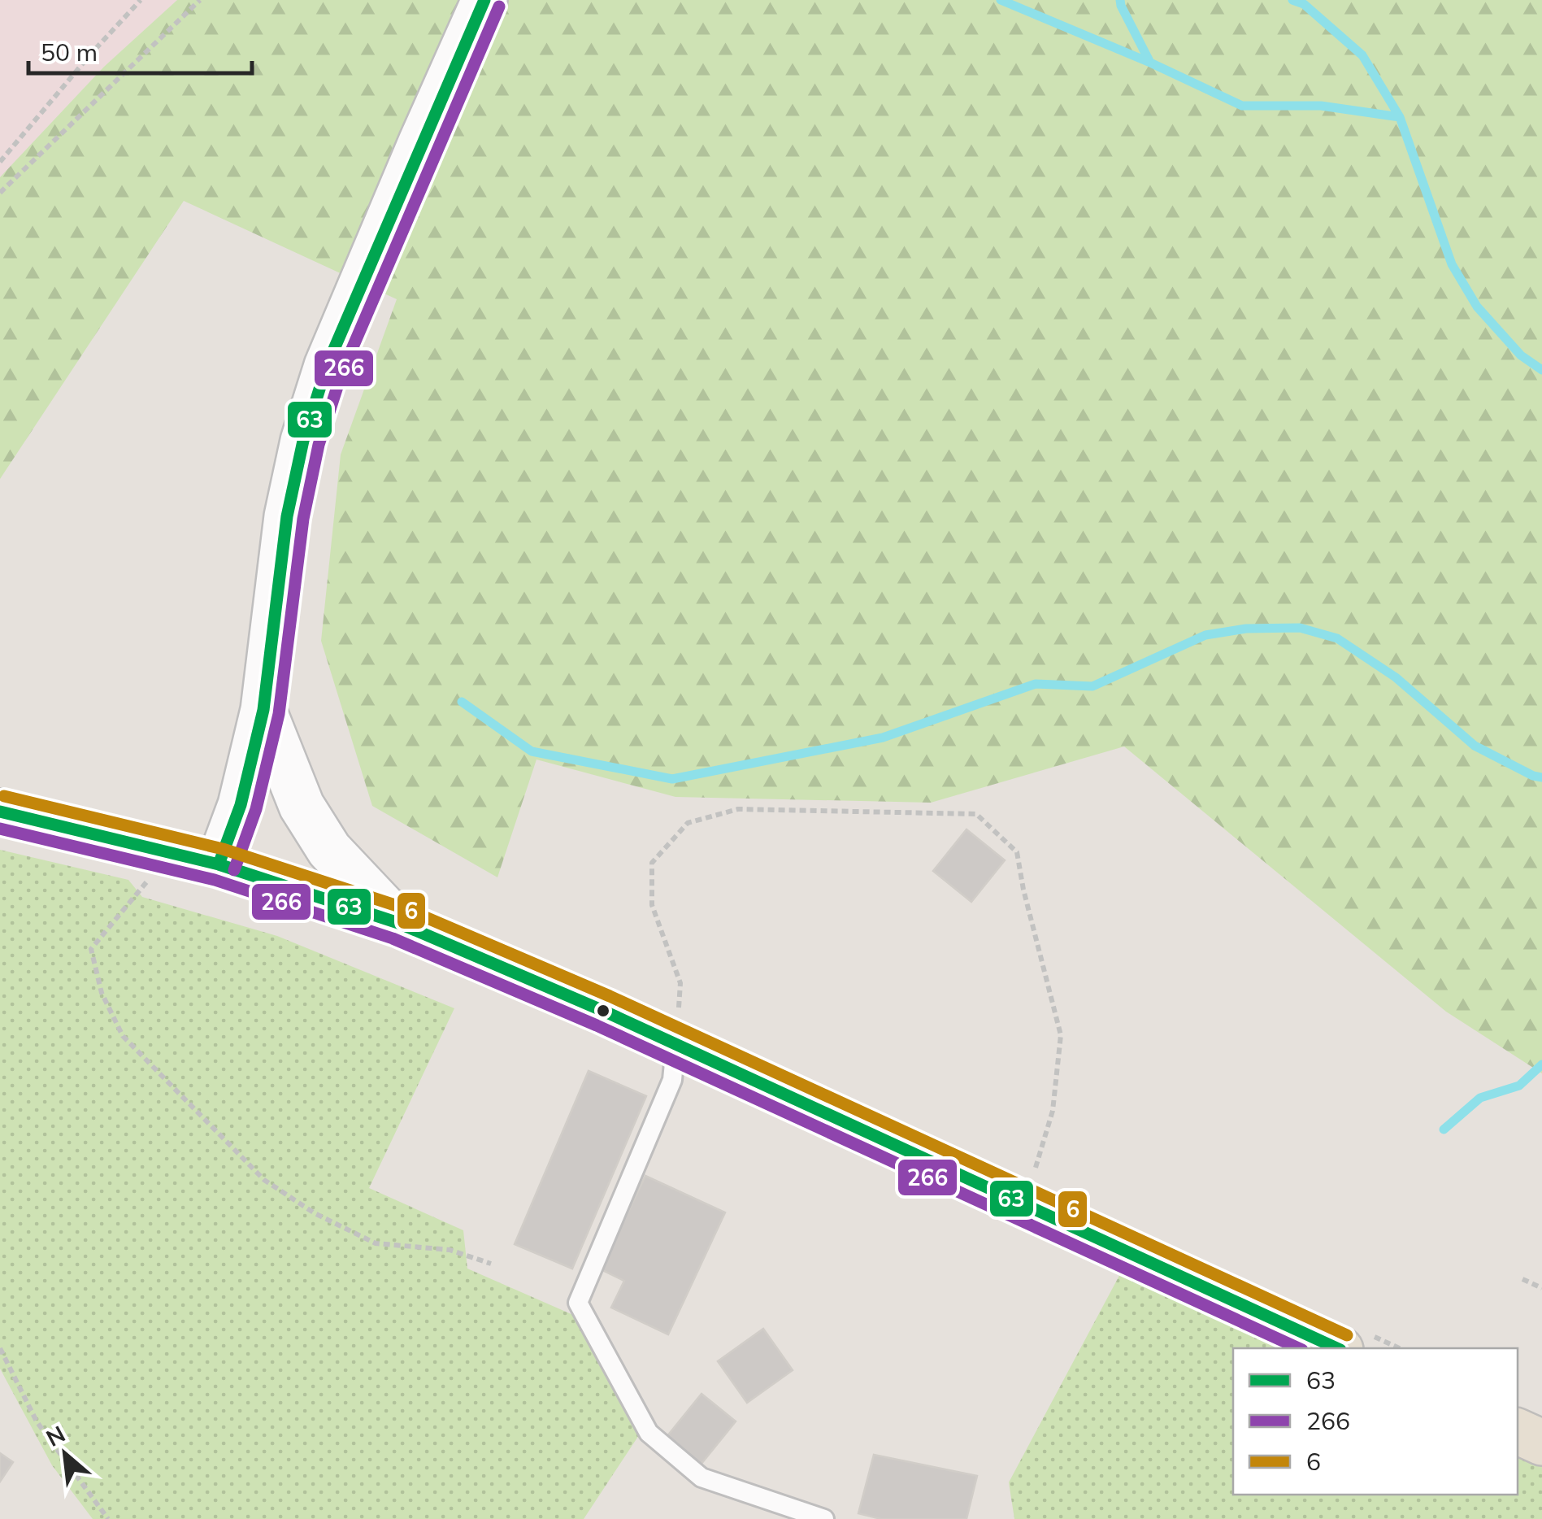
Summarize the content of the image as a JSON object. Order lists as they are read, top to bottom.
{
  "lines": ["transit line 63", "transit line 266", "transit line 6"],
  "legend": ["63", "266", "6"],
  "scale_bar": "50 m",
  "north": "top left"
}
